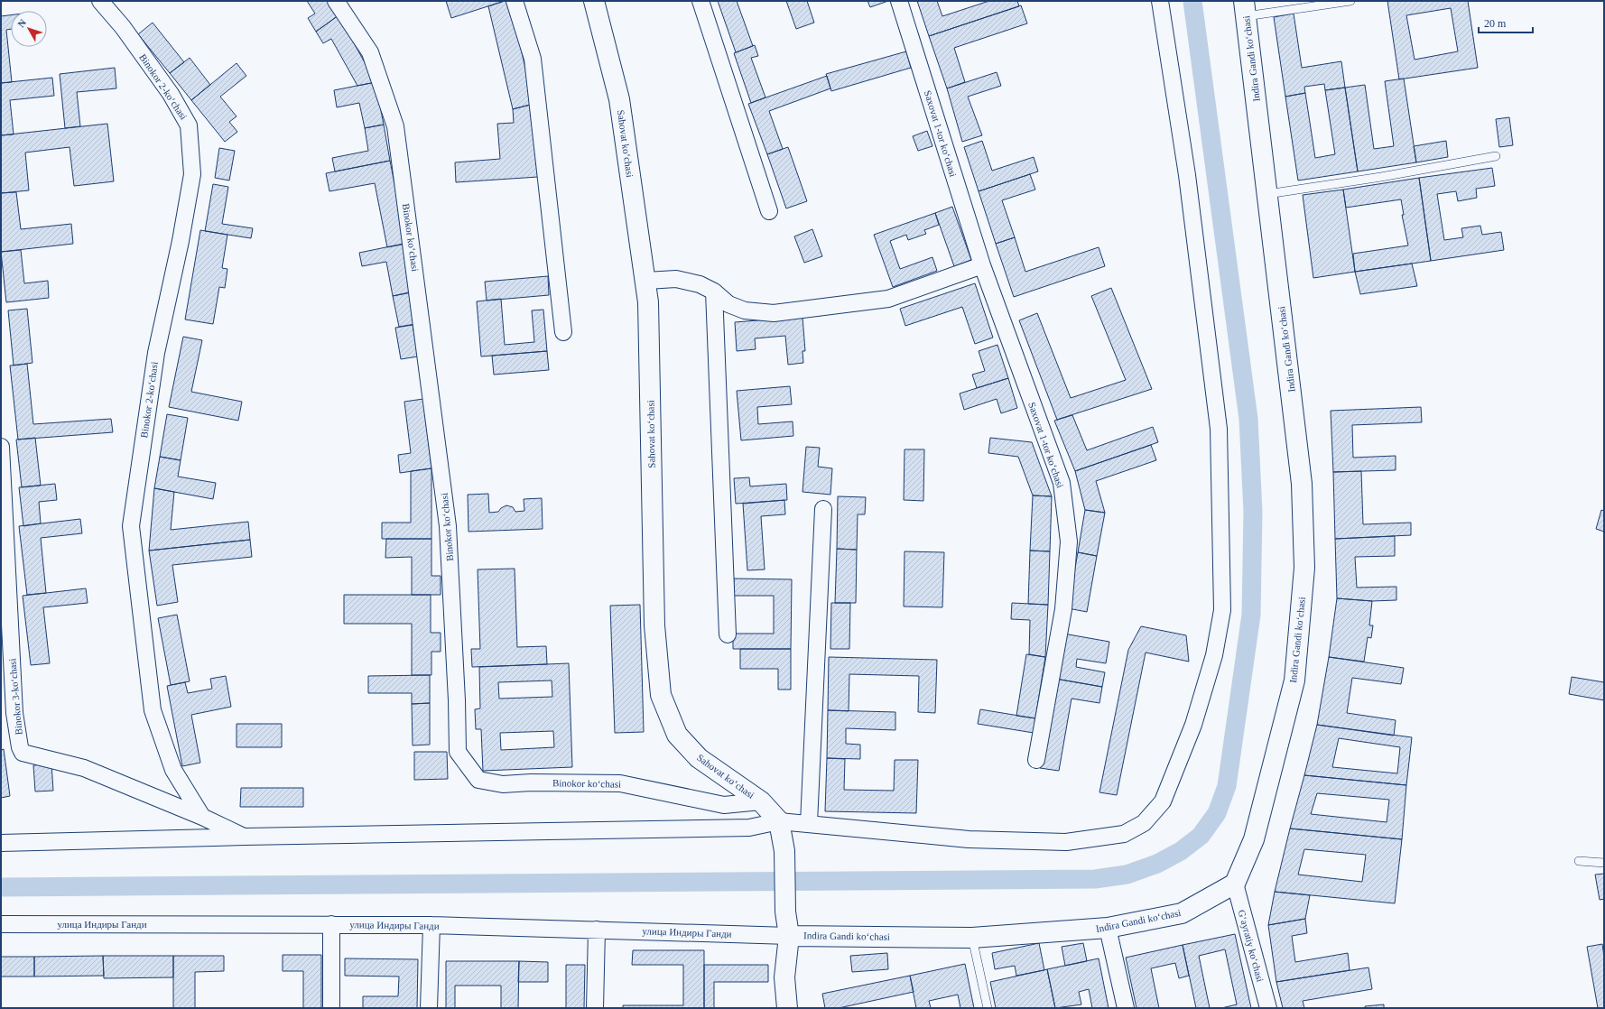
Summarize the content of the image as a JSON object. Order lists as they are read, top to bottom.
{
  "streets": {
    "street": [
      "Indira Gandi koʻchasi",
      "Binokor 2-koʻchasi",
      "Saxovat 1-tor koʻchasi",
      "Sahovat koʻchasi",
      "Binokor koʻchasi",
      "Binokor 3-koʻchasi",
      "улица Индиры Ганди",
      "Gʻayratiy koʻchasi"
    ]
  },
  "crossings": [
    ["Indira Gandi koʻchasi", "улица Индиры Ганди"],
    ["Indira Gandi koʻchasi", "Gʻayratiy koʻchasi"],
    ["Binokor 2-koʻchasi", "Binokor 3-koʻchasi"],
    ["Sahovat koʻchasi", "Binokor koʻchasi"]
  ],
  "scale_bar": "20 m",
  "north": "top left"
}
